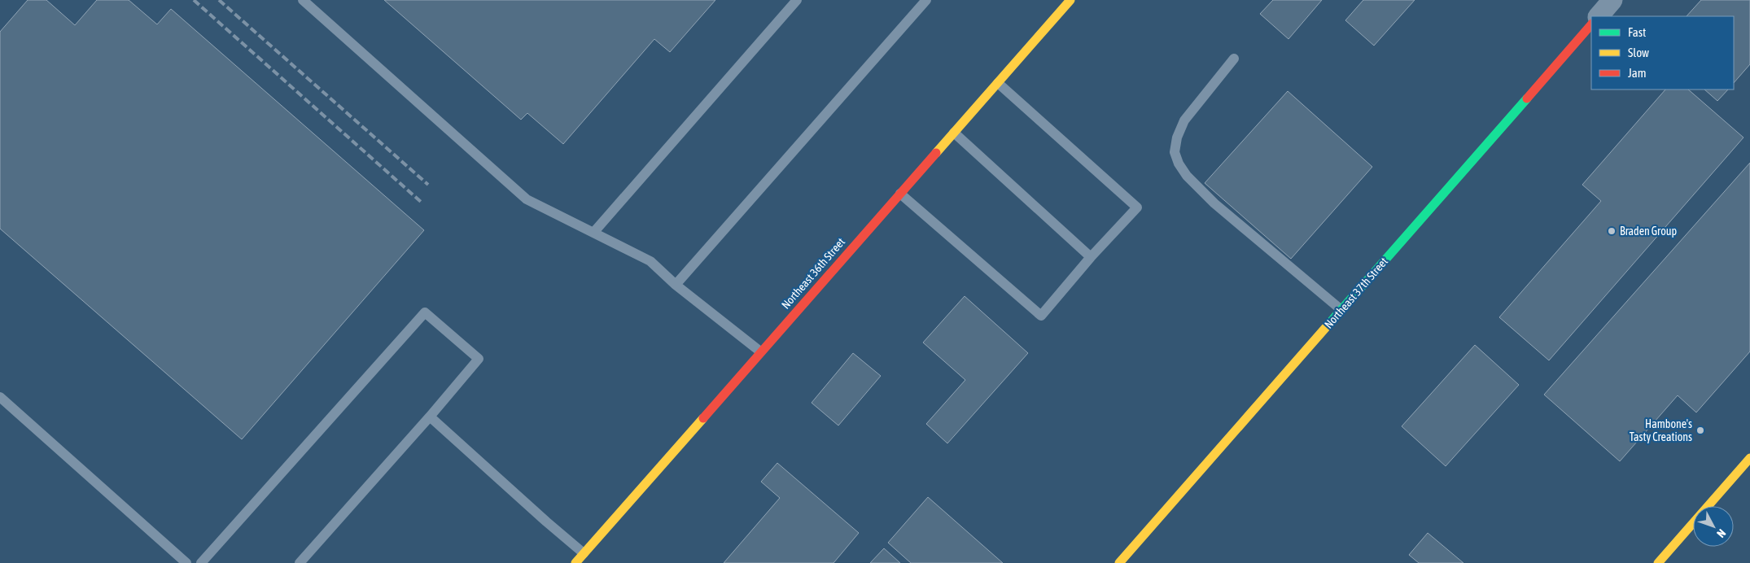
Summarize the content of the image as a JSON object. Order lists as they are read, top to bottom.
{
  "streets": {
    "street": ["Northeast 36th Street", "Northeast 37th Street"]
  },
  "places": ["Braden Group", "Hambone's Tasty Creations"],
  "legend": ["Fast", "Slow", "Jam"],
  "north": "bottom right"
}
